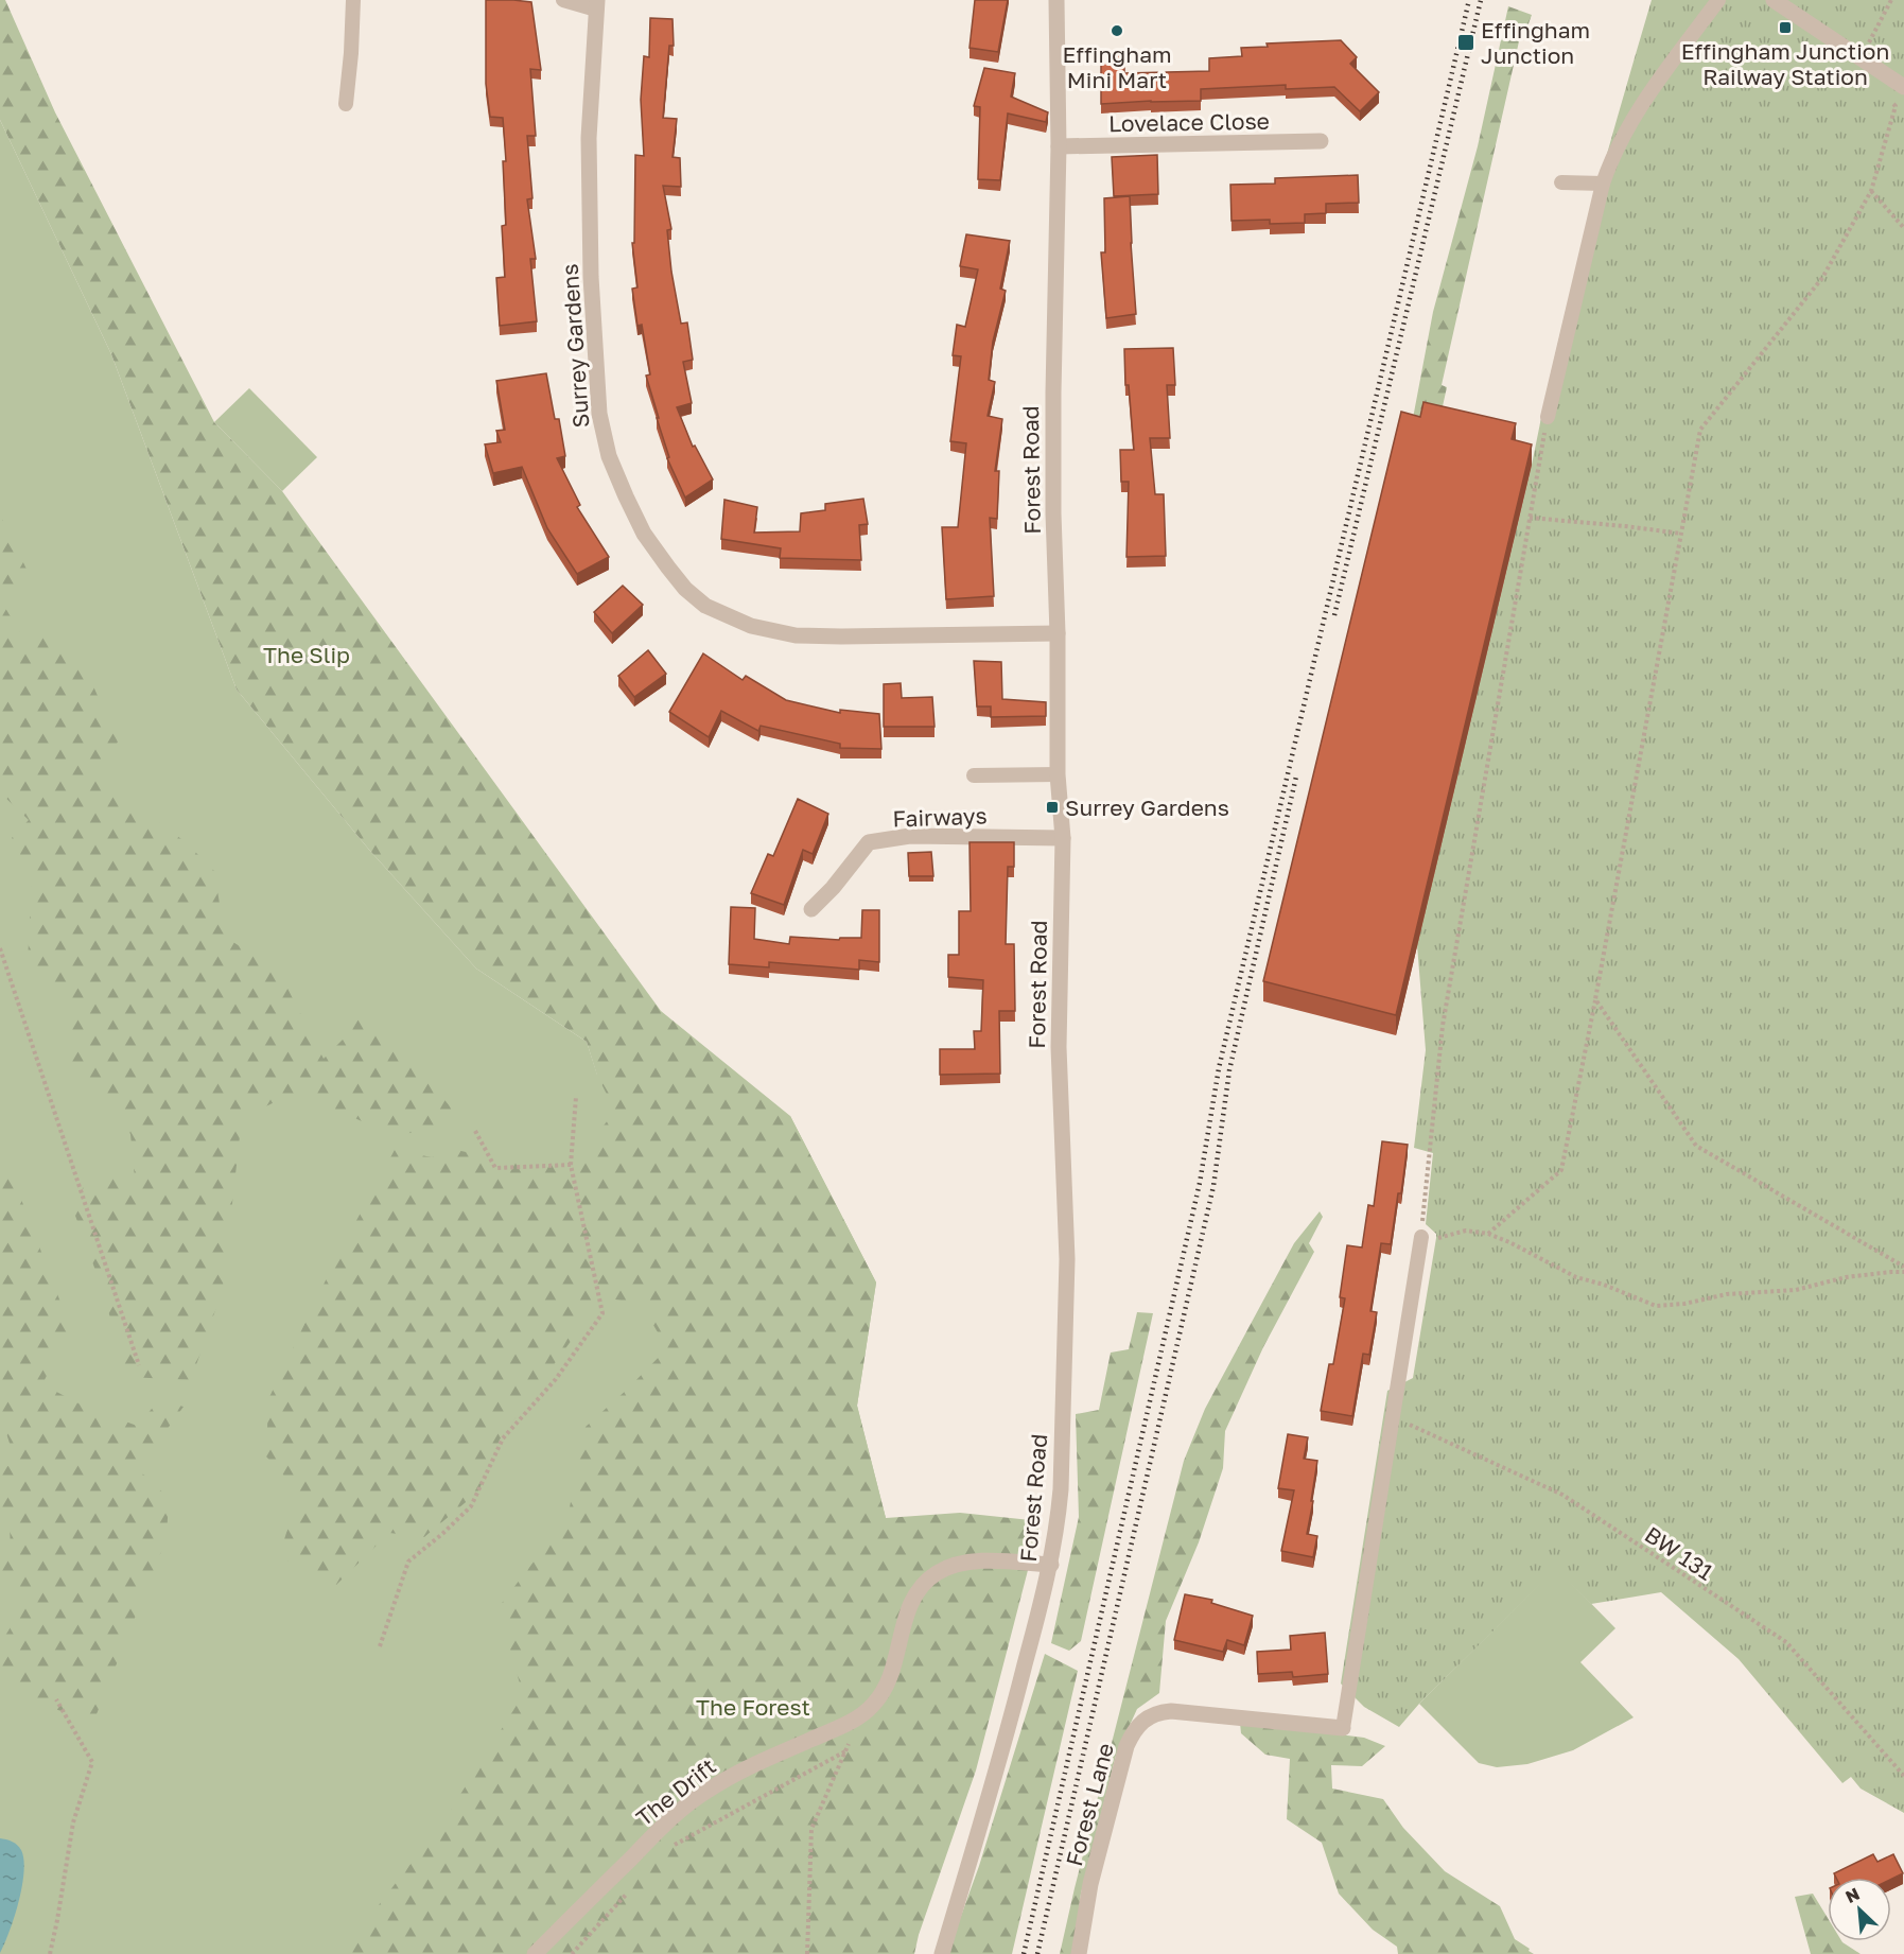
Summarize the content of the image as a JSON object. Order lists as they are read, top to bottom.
{
  "streets": {
    "street": [
      "Lovelace Close",
      "Surrey Gardens",
      "Forest Road",
      "Fairways",
      "The Drift",
      "Forest Lane"
    ],
    "path": ["BW 131"]
  },
  "crossings": [
    ["Lovelace Close", "Forest Road"],
    ["Surrey Gardens", "Forest Road"],
    ["Forest Road", "Fairways"],
    ["Forest Road", "The Drift"]
  ],
  "parks": ["The Slip", "The Forest"],
  "places": {
    "transit": ["Effingham Junction Railway Station", "Effingham Junction", "Surrey Gardens"],
    "other": ["Effingham Mini Mart"]
  },
  "north": "top left"
}
